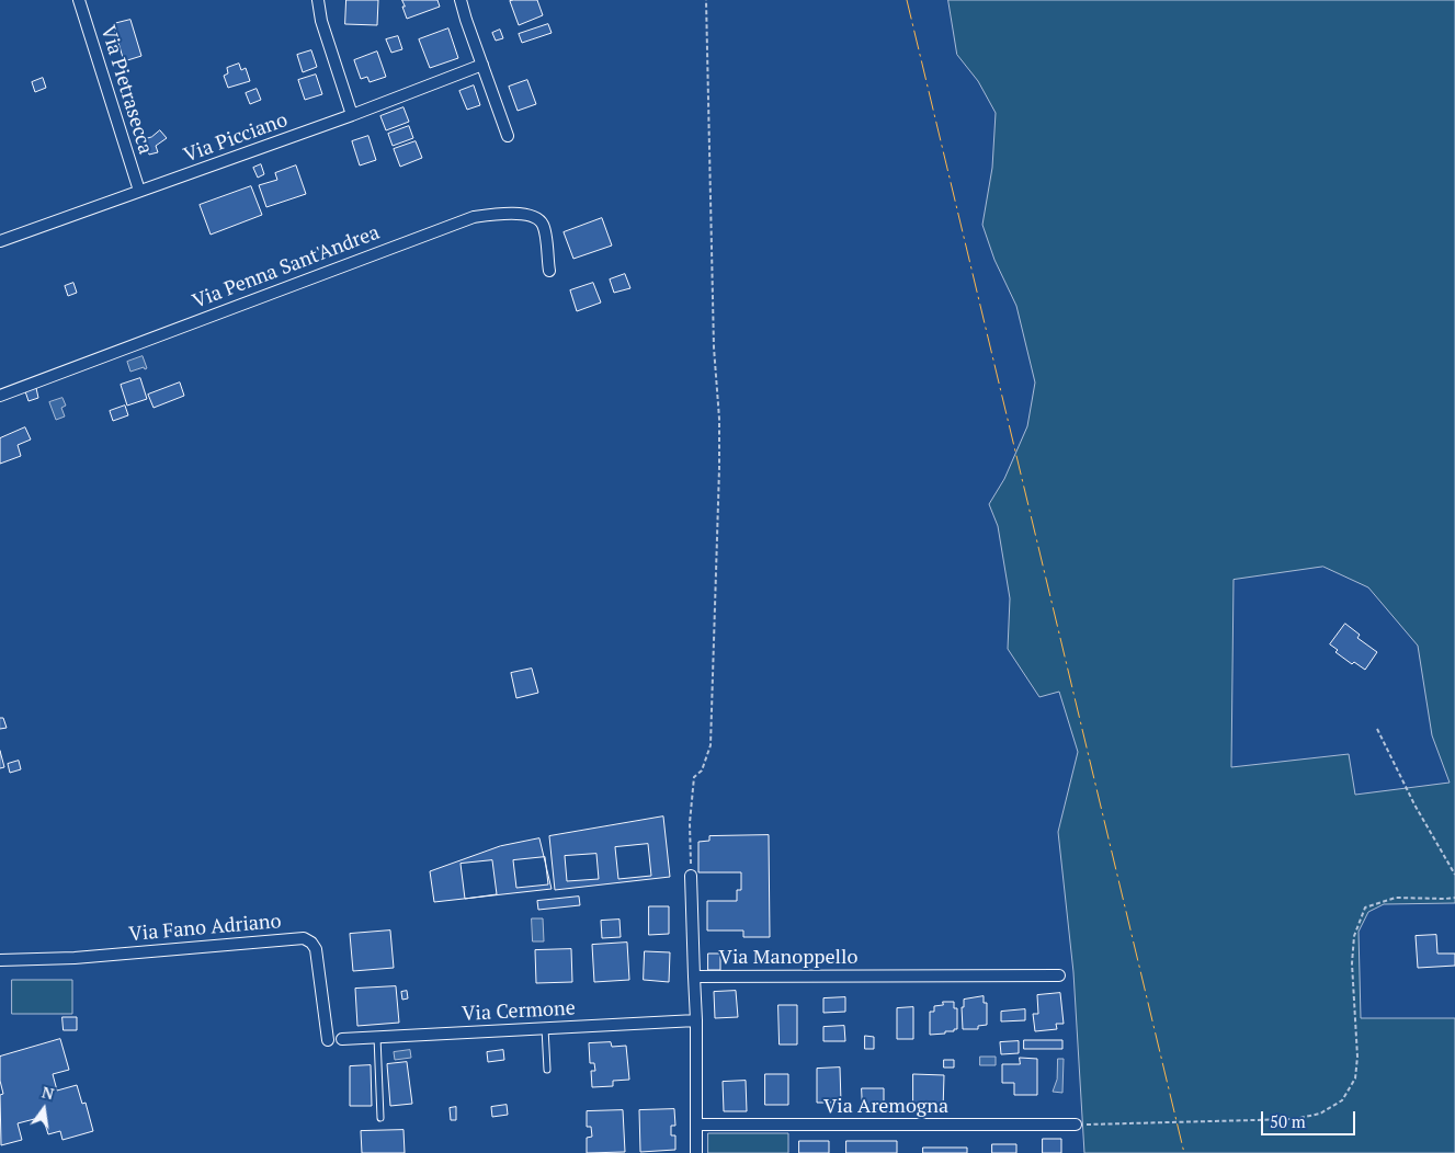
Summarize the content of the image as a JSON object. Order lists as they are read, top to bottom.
{
  "streets": {
    "street": [
      "Via Pietrasecca",
      "Via Picciano",
      "Via Penna Sant'Andrea",
      "Via Fano Adriano",
      "Via Manoppello",
      "Via Cermone",
      "Via Aremogna"
    ]
  },
  "crossings": [
    ["Via Pietrasecca", "Via Picciano"],
    ["Via Manoppello", "Via Cermone"],
    ["Via Manoppello", "Via Aremogna"]
  ],
  "scale_bar": "50 m",
  "north": "top"
}
